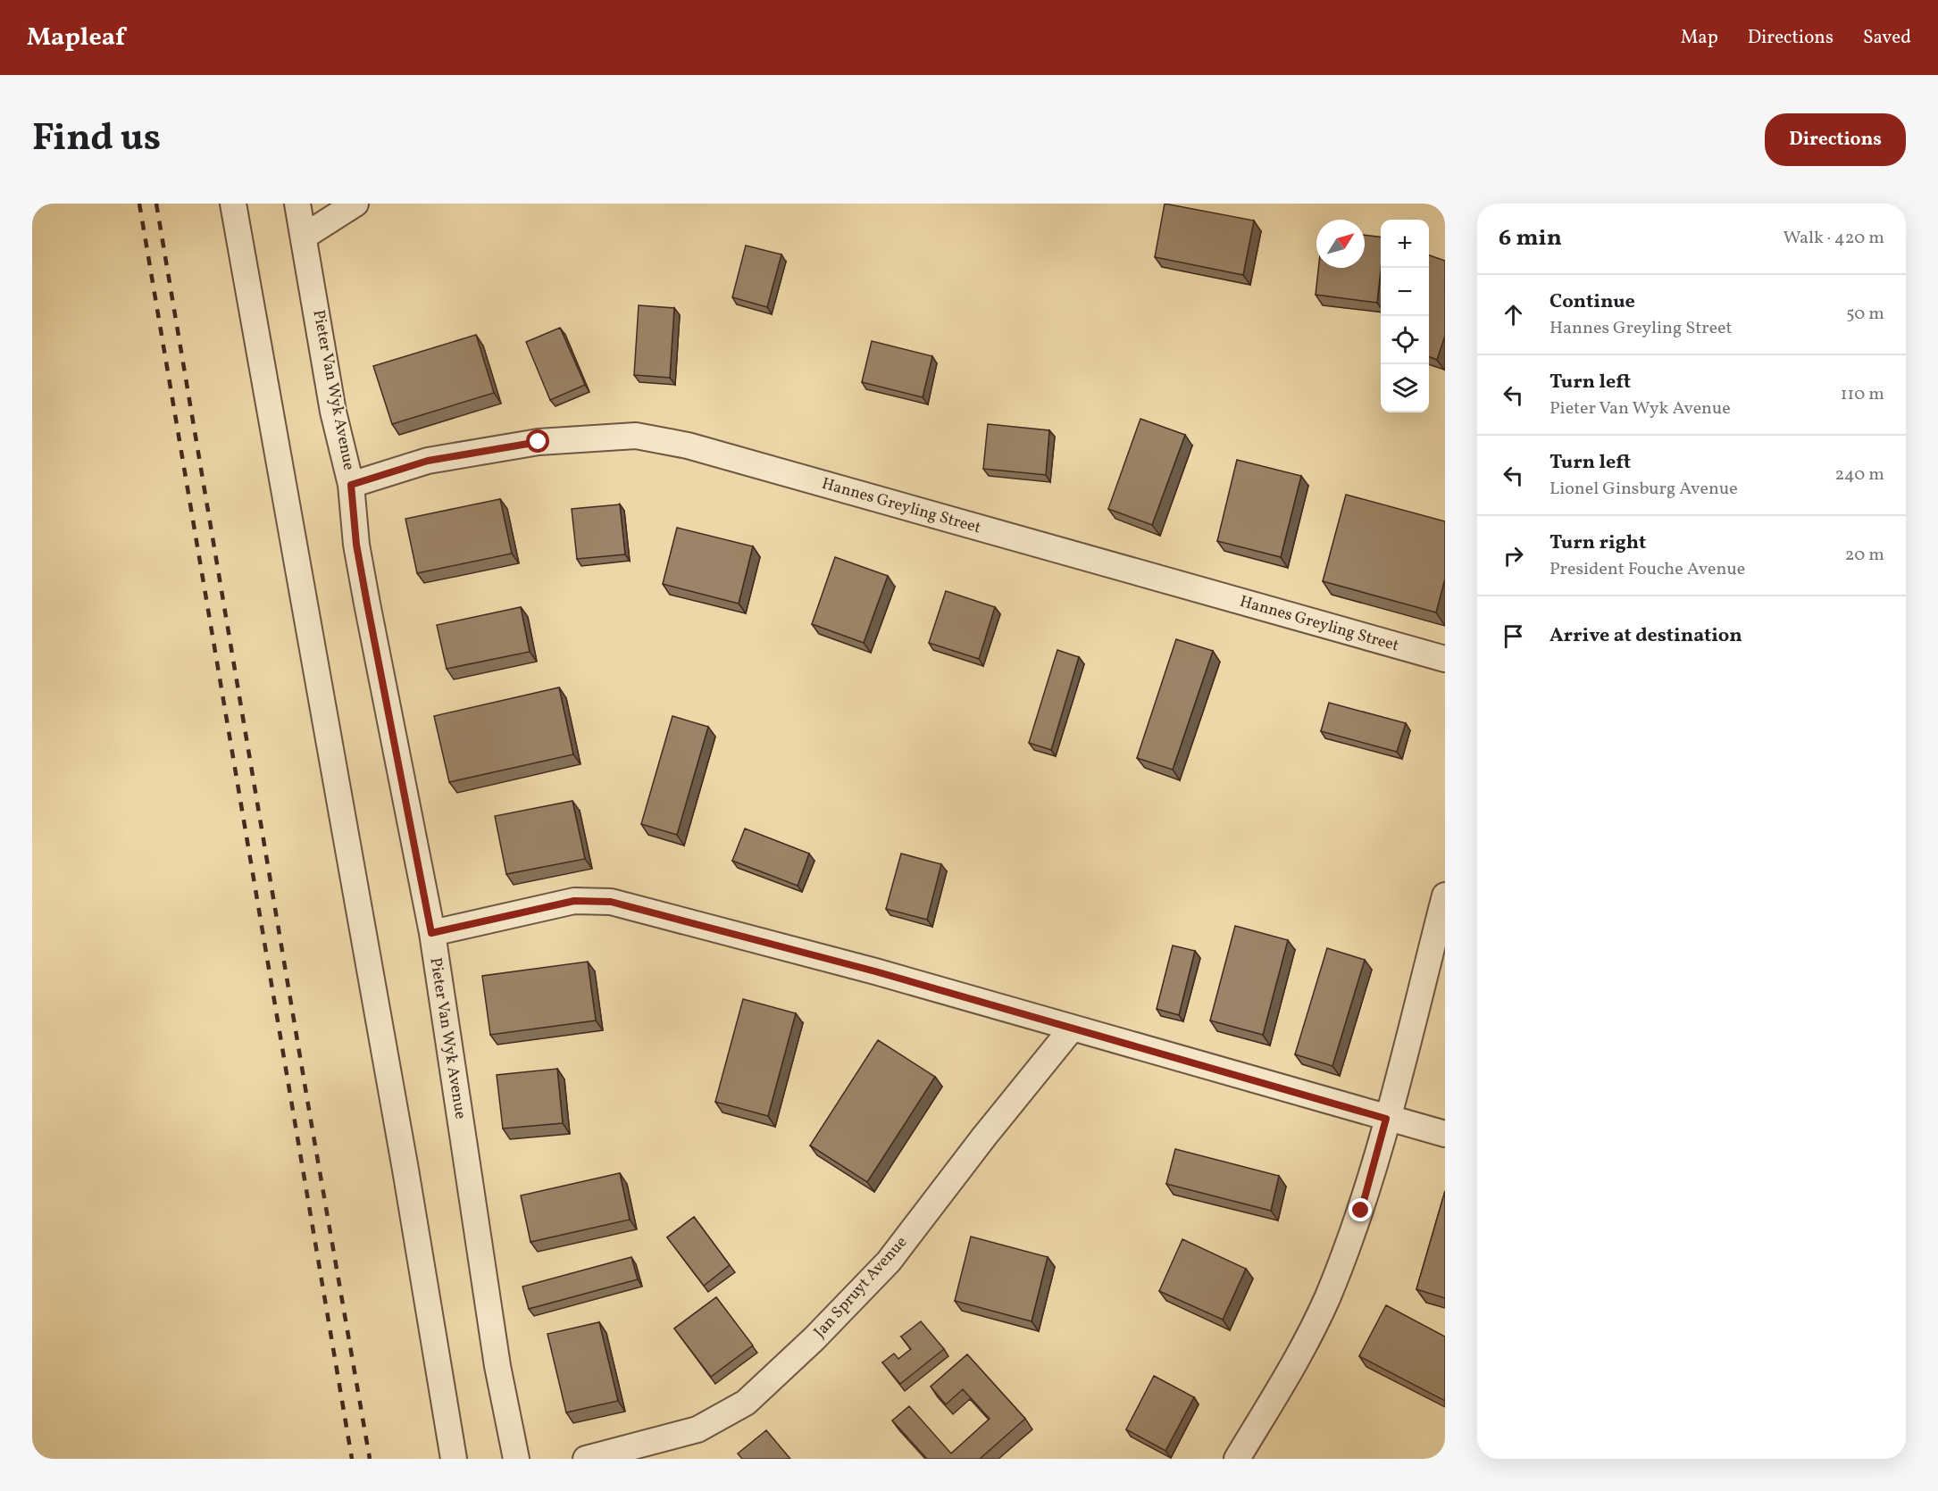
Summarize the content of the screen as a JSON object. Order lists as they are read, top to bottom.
{
  "streets": {
    "street": ["Pieter Van Wyk Avenue", "Hannes Greyling Street", "Jan Spruyt Avenue"]
  },
  "crossings": [
    ["Pieter Van Wyk Avenue", "Hannes Greyling Street"]
  ],
  "north": "top right",
  "page": {
    "header": "Mapleaf",
    "nav": ["Map", "Directions", "Saved"],
    "title": "Find us",
    "buttons": "Directions",
    "heading": ["6 min", "Walk · 420 m"],
    "map_buttons": ["+", "−"],
    "list": [
      ["Continue", "Hannes Greyling Street", "50 m"],
      ["Turn left", "Pieter Van Wyk Avenue", "110 m"],
      ["Turn left", "Lionel Ginsburg Avenue", "240 m"],
      ["Turn right", "President Fouche Avenue", "20 m"],
      "Arrive at destination"
    ]
  }
}
